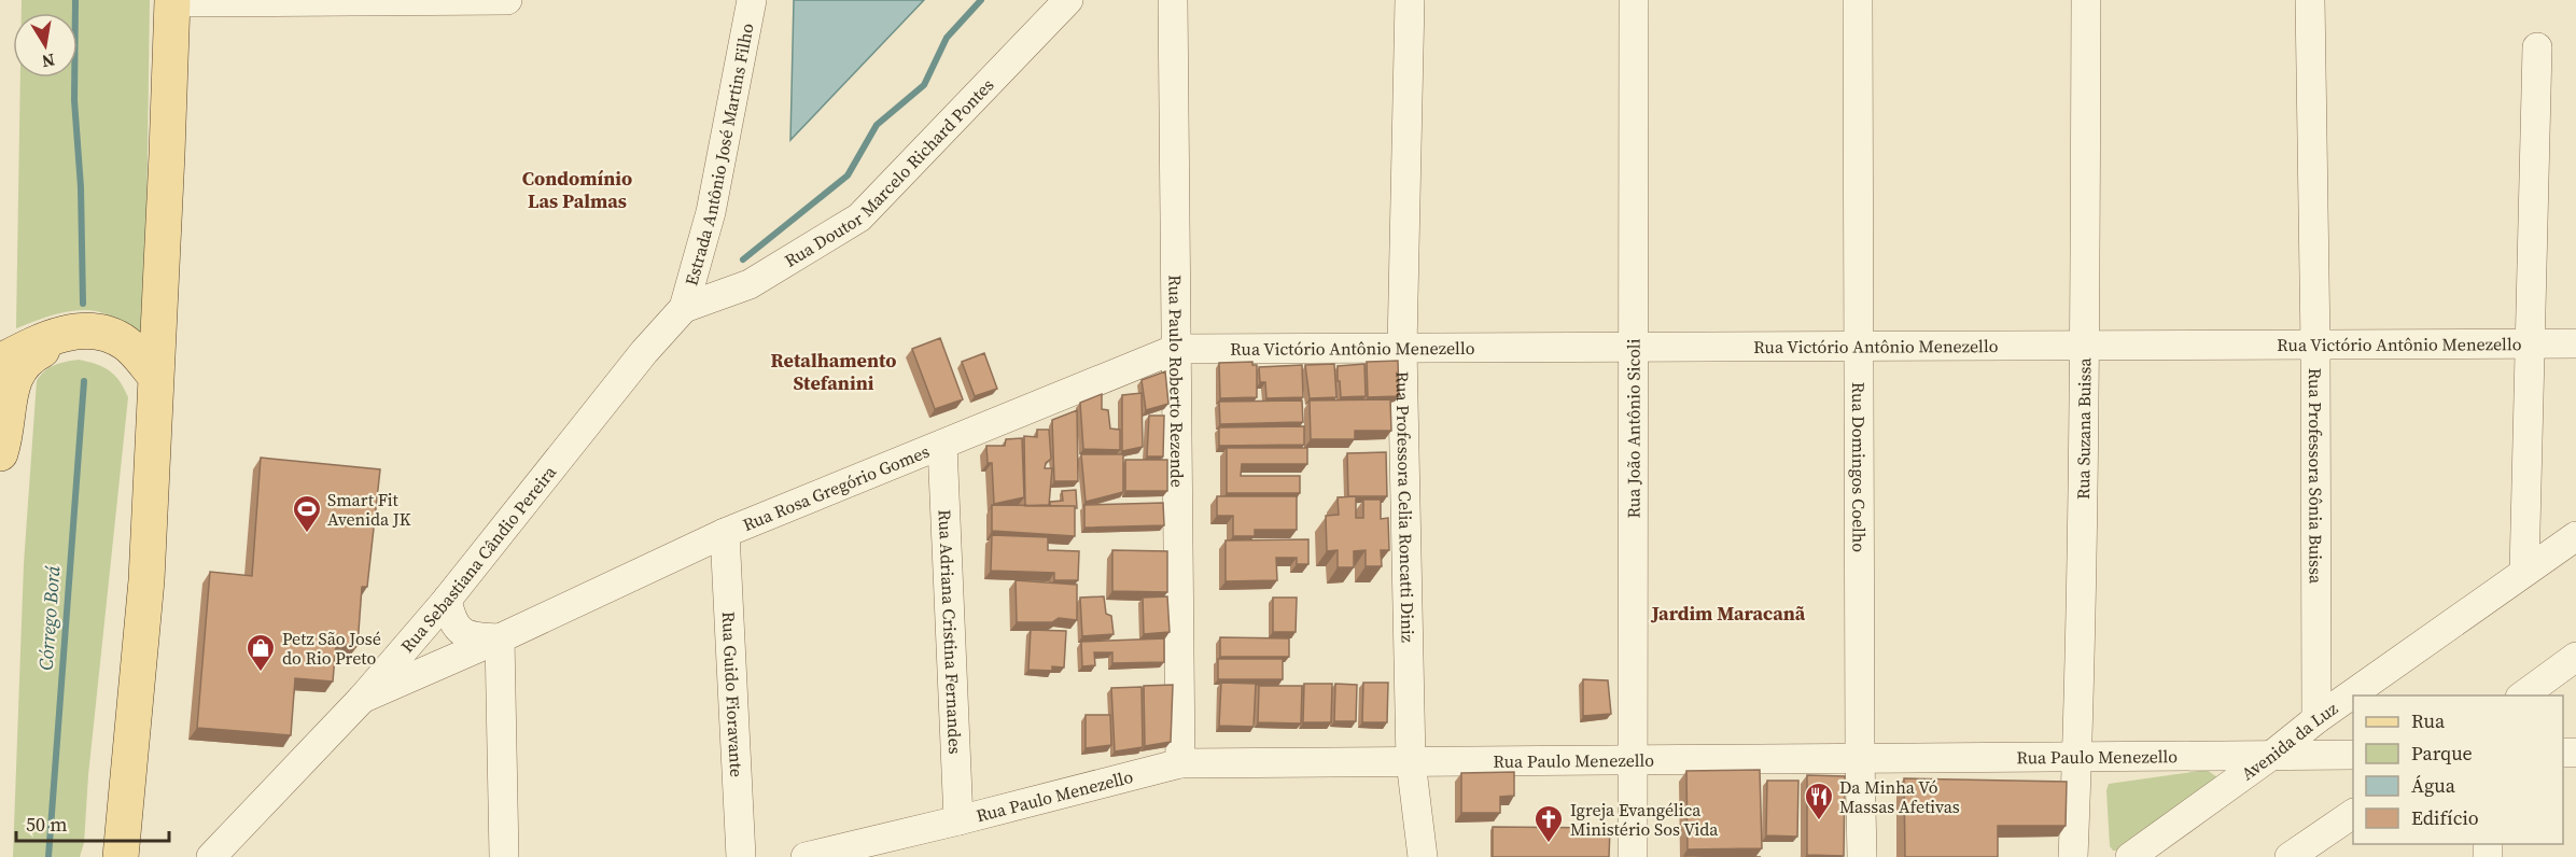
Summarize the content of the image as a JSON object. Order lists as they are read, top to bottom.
{
  "streets": {
    "street": [
      "Estrada Antônio José Martins Filho",
      "Rua Doutor Marcelo Richard Pontes",
      "Rua Victório Antônio Menezello",
      "Rua Paulo Roberto Rezende",
      "Rua João Antônio Sicoli",
      "Rua Suzana Buissa",
      "Rua Domingos Coelho",
      "Rua Professora Sônia Buissa",
      "Rua Rosa Gregório Gomes",
      "Rua Professora Celia Roncatti Diniz",
      "Rua Sebastiana Cândio Pereira",
      "Rua Adriana Cristina Fernandes",
      "Rua Guido Fioravante",
      "Avenida da Luz",
      "Rua Paulo Menezello"
    ]
  },
  "crossings": [
    ["Estrada Antônio José Martins Filho", "Rua Doutor Marcelo Richard Pontes"],
    ["Estrada Antônio José Martins Filho", "Rua Sebastiana Cândio Pereira"],
    ["Rua Doutor Marcelo Richard Pontes", "Rua Sebastiana Cândio Pereira"],
    ["Rua Victório Antônio Menezello", "Rua Paulo Roberto Rezende"],
    ["Rua Victório Antônio Menezello", "Rua João Antônio Sicoli"],
    ["Rua Victório Antônio Menezello", "Rua Suzana Buissa"],
    ["Rua Victório Antônio Menezello", "Rua Domingos Coelho"],
    ["Rua Victório Antônio Menezello", "Rua Professora Sônia Buissa"],
    ["Rua Victório Antônio Menezello", "Rua Rosa Gregório Gomes"],
    ["Rua Victório Antônio Menezello", "Rua Professora Celia Roncatti Diniz"],
    ["Rua Paulo Roberto Rezende", "Rua Rosa Gregório Gomes"],
    ["Rua Paulo Roberto Rezende", "Rua Paulo Menezello"],
    ["Rua João Antônio Sicoli", "Rua Paulo Menezello"],
    ["Rua Suzana Buissa", "Rua Paulo Menezello"],
    ["Rua Domingos Coelho", "Rua Paulo Menezello"],
    ["Rua Professora Sônia Buissa", "Avenida da Luz"],
    ["Rua Rosa Gregório Gomes", "Rua Sebastiana Cândio Pereira"],
    ["Rua Rosa Gregório Gomes", "Rua Adriana Cristina Fernandes"],
    ["Rua Rosa Gregório Gomes", "Rua Guido Fioravante"],
    ["Rua Professora Celia Roncatti Diniz", "Rua Paulo Menezello"],
    ["Rua Adriana Cristina Fernandes", "Rua Paulo Menezello"],
    ["Avenida da Luz", "Rua Paulo Menezello"]
  ],
  "districts": ["Condomínio Las Palmas", "Retalhamento Stefanini", "Jardim Maracanã"],
  "water": ["Córrego Borá"],
  "places": {
    "sports": ["Smart Fit Avenida JK"],
    "shop": ["Petz São José do Rio Preto"],
    "restaurant": ["Da Minha Vó Massas Afetivas"],
    "church": ["Igreja Evangélica Ministério Sos Vida"]
  },
  "legend": [
    "Rua",
    "Parque",
    "Água",
    "Edifício"
  ],
  "scale_bar": "50 m",
  "north": "bottom"
}
